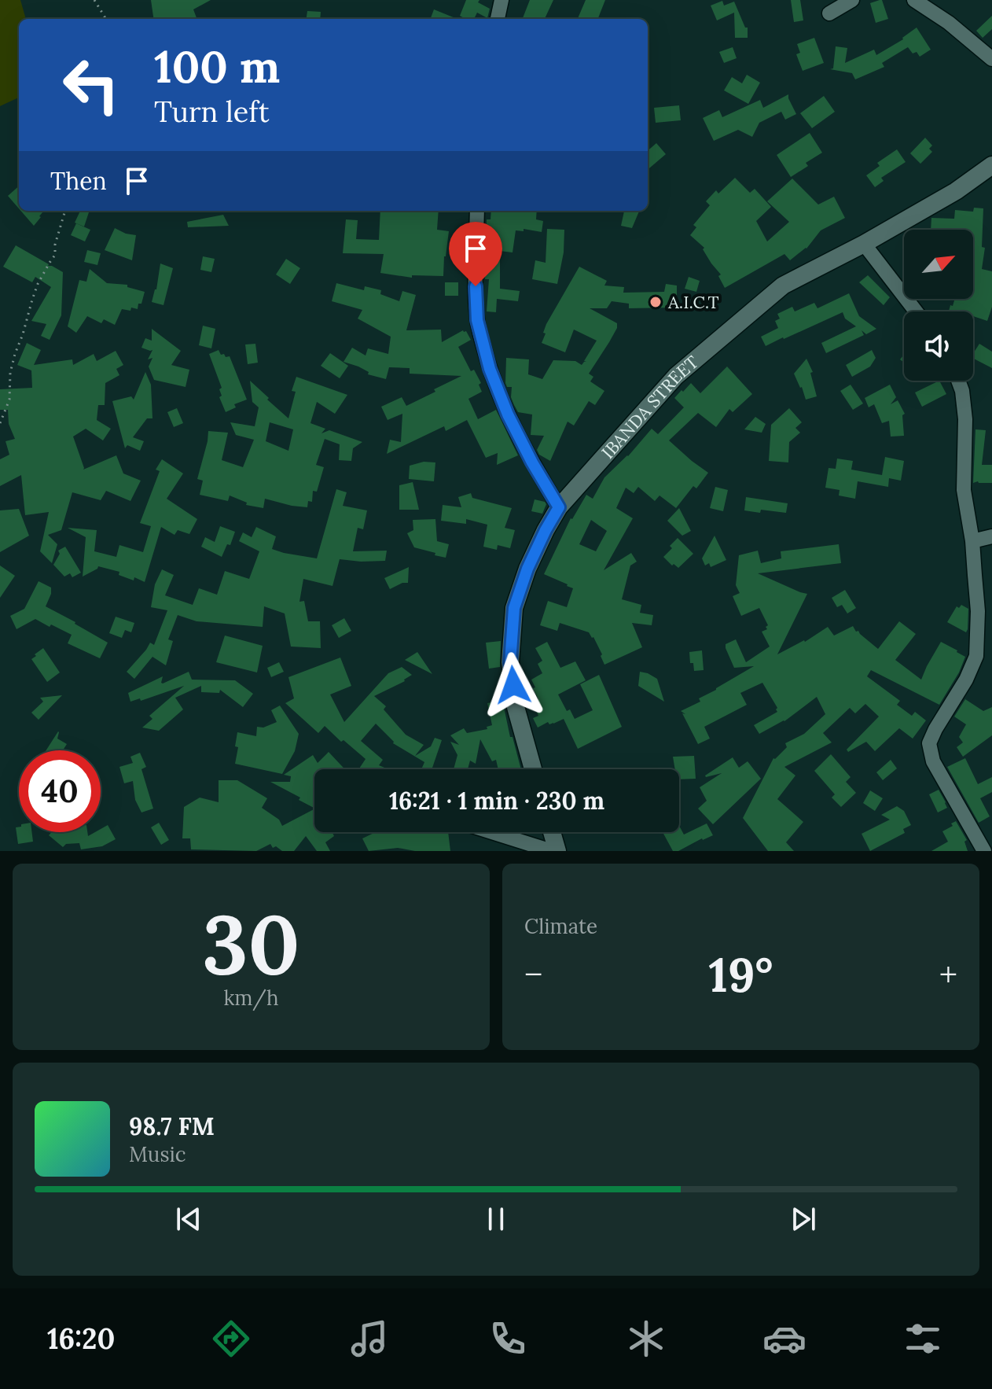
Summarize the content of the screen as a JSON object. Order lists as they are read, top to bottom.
{
  "streets": {
    "street": ["IBANDA STREET"]
  },
  "places": ["A.I.C.T"],
  "north": "top right",
  "page": {
    "turn": ["100 m", "Turn left"],
    "then": "Then",
    "limit": "40",
    "trip": "16:21 · 1 min · 230 m",
    "tile": [
      ["30", "km/h"],
      "Climate"
    ],
    "heat": ["−", "19°", "+"],
    "song": ["98.7 FM", "Music"],
    "tabs": "16:20"
  }
}
